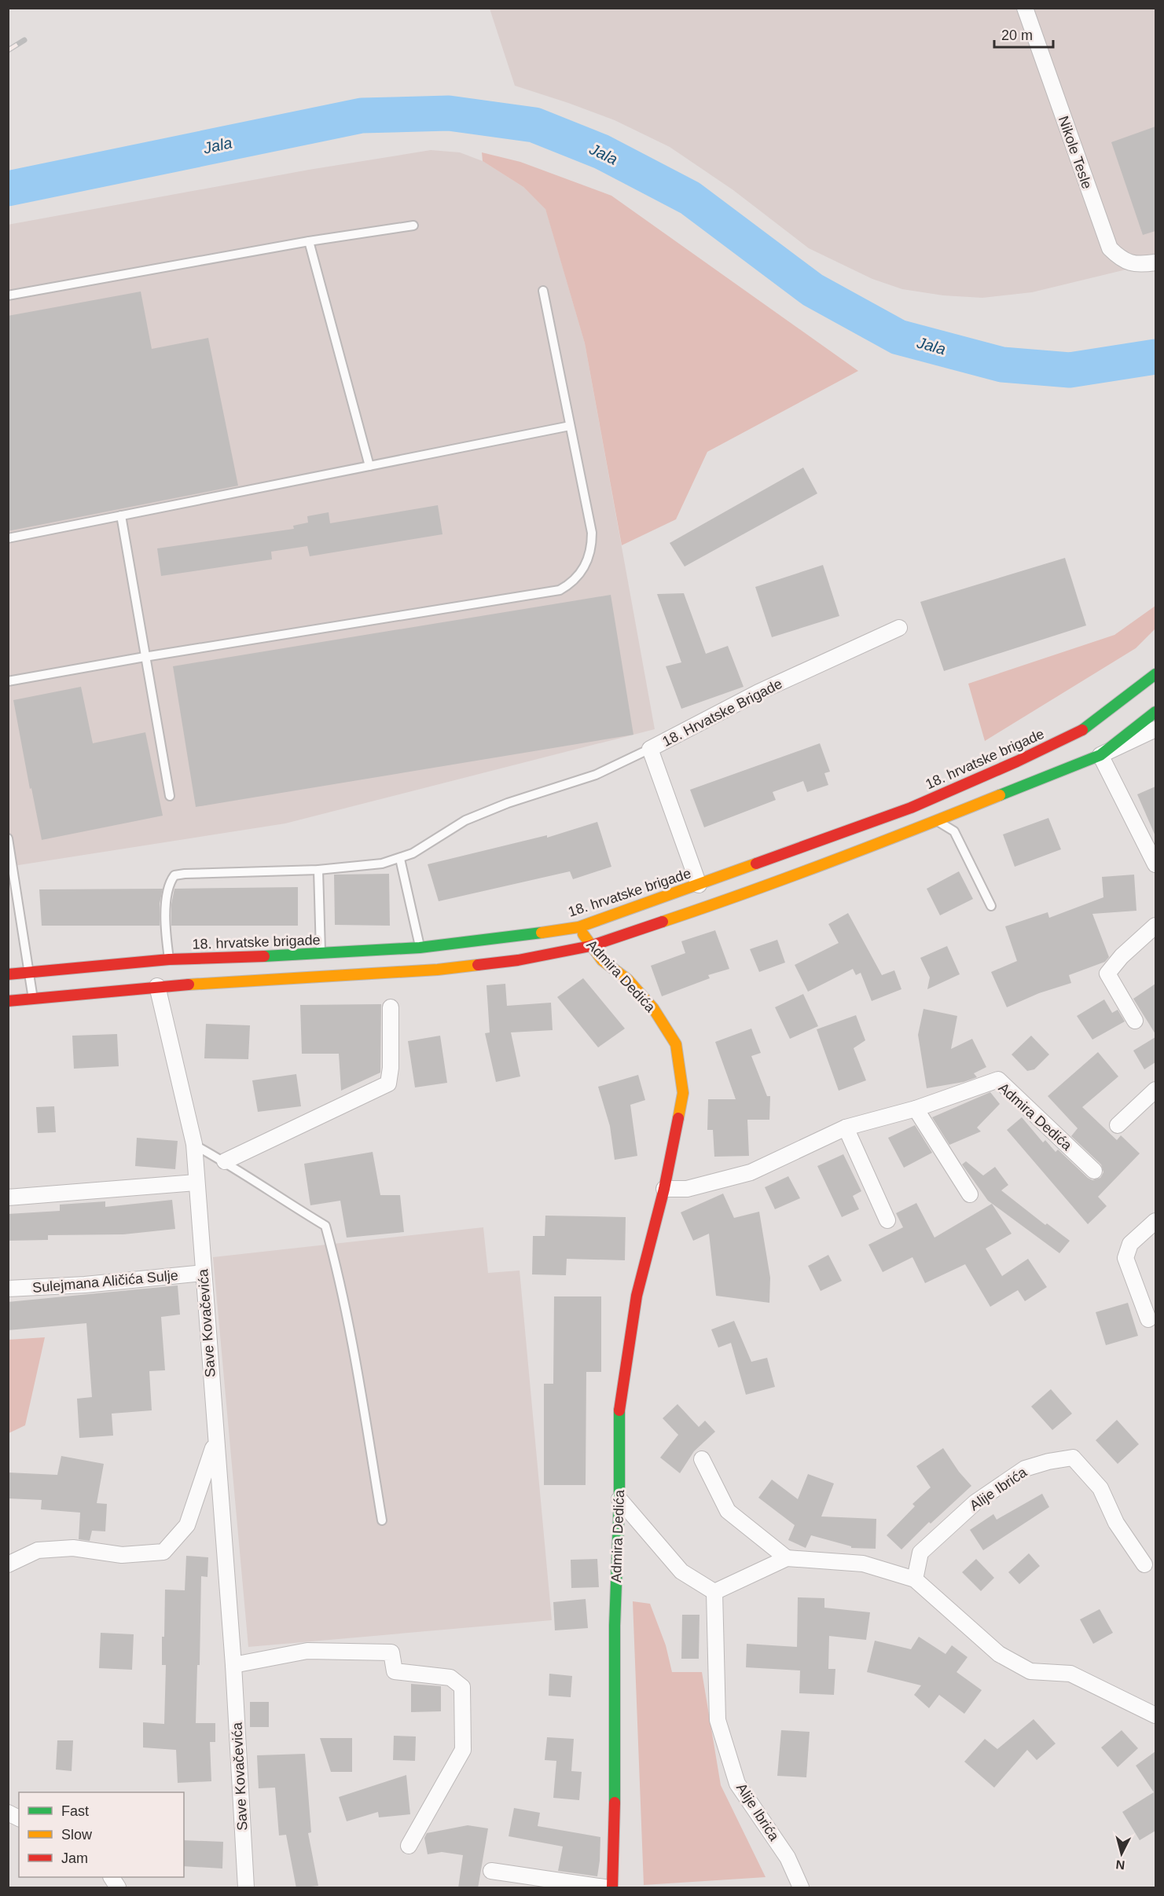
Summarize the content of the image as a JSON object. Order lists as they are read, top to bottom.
{
  "streets": {
    "main road": ["18. hrvatske brigade", "Admira Dedića"],
    "street": [
      "Nikole Tesle",
      "18. Hrvatske Brigade",
      "Sulejmana Aličića Sulje",
      "Save Kovačevića",
      "Alije Ibrića"
    ]
  },
  "crossings": [
    ["18. Hrvatske Brigade", "18. hrvatske brigade"],
    ["18. hrvatske brigade", "Admira Dedića"],
    ["Sulejmana Aličića Sulje", "Save Kovačevića"]
  ],
  "water": ["Jala"],
  "legend": ["Fast", "Slow", "Jam"],
  "scale_bar": "20 m",
  "north": "bottom"
}
